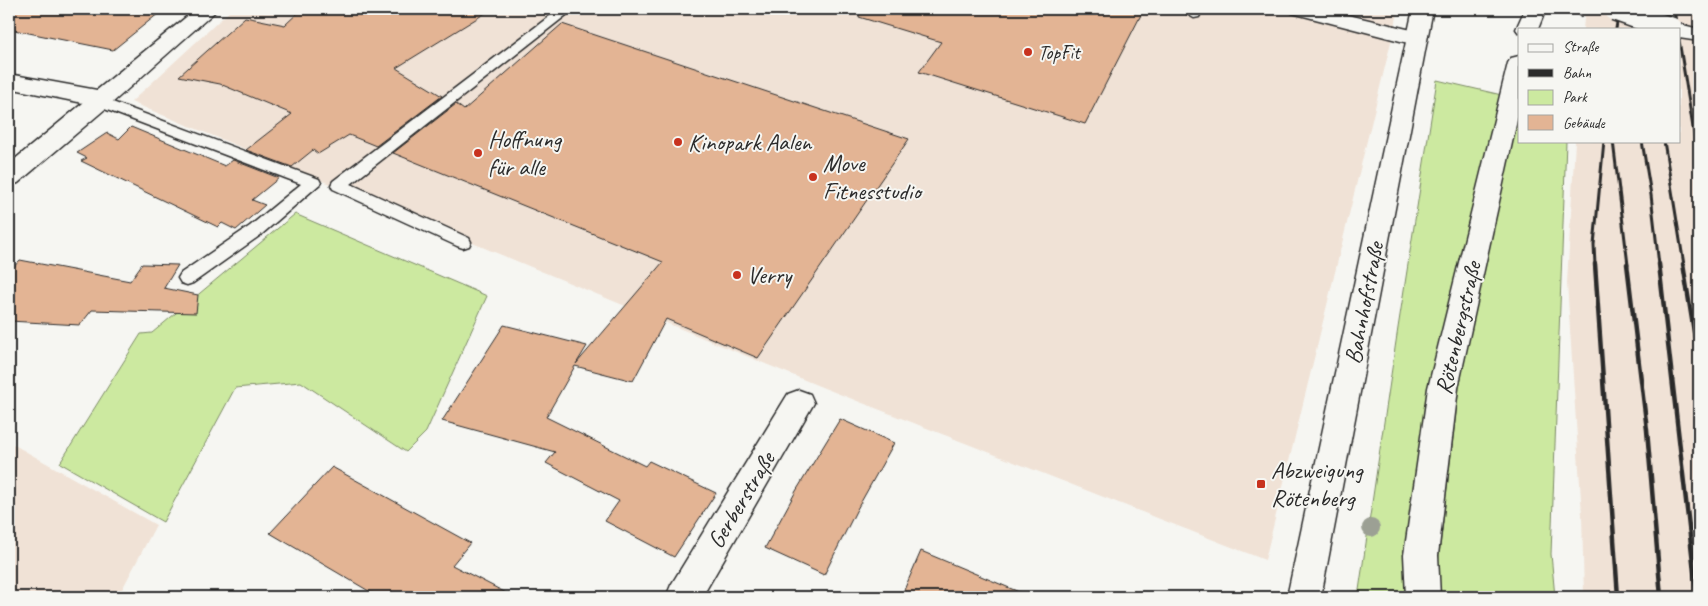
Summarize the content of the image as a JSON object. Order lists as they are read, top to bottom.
{
  "streets": {
    "street": ["Bahnhofstraße", "Rötenbergstraße", "Gerberstraße"]
  },
  "places": {
    "other": [
      "TopFit",
      "Kinopark Aalen",
      "Hoffnung für alle",
      "Move Fitnesstudio",
      "Verry"
    ],
    "transit": ["Abzweigung Rötenberg"]
  },
  "legend": [
    "Straße",
    "Bahn",
    "Park",
    "Gebäude"
  ]
}
